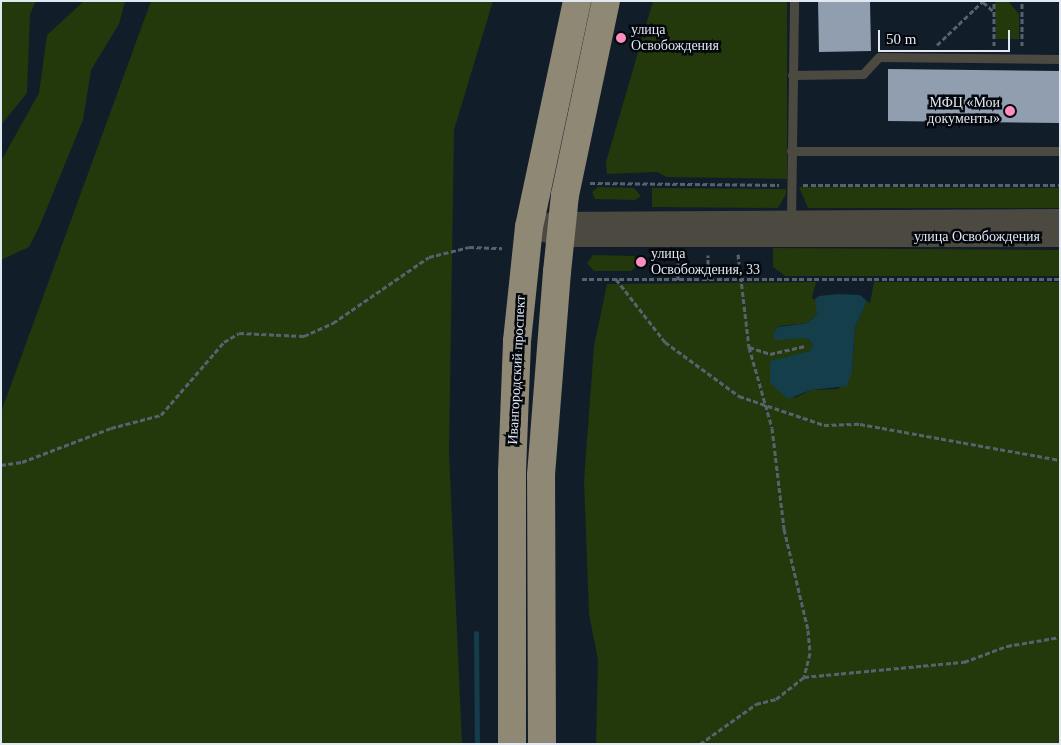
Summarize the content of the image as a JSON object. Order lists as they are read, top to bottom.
{
  "streets": {
    "highway": ["Ивангородский проспект"],
    "street": ["улица Освобождения"]
  },
  "crossings": [
    ["улица Освобождения", "Ивангородский проспект"]
  ],
  "places": ["улица Освобождения", "МФЦ «Мои документы»", "улица Освобождения, 33"],
  "scale_bar": "50 m"
}
